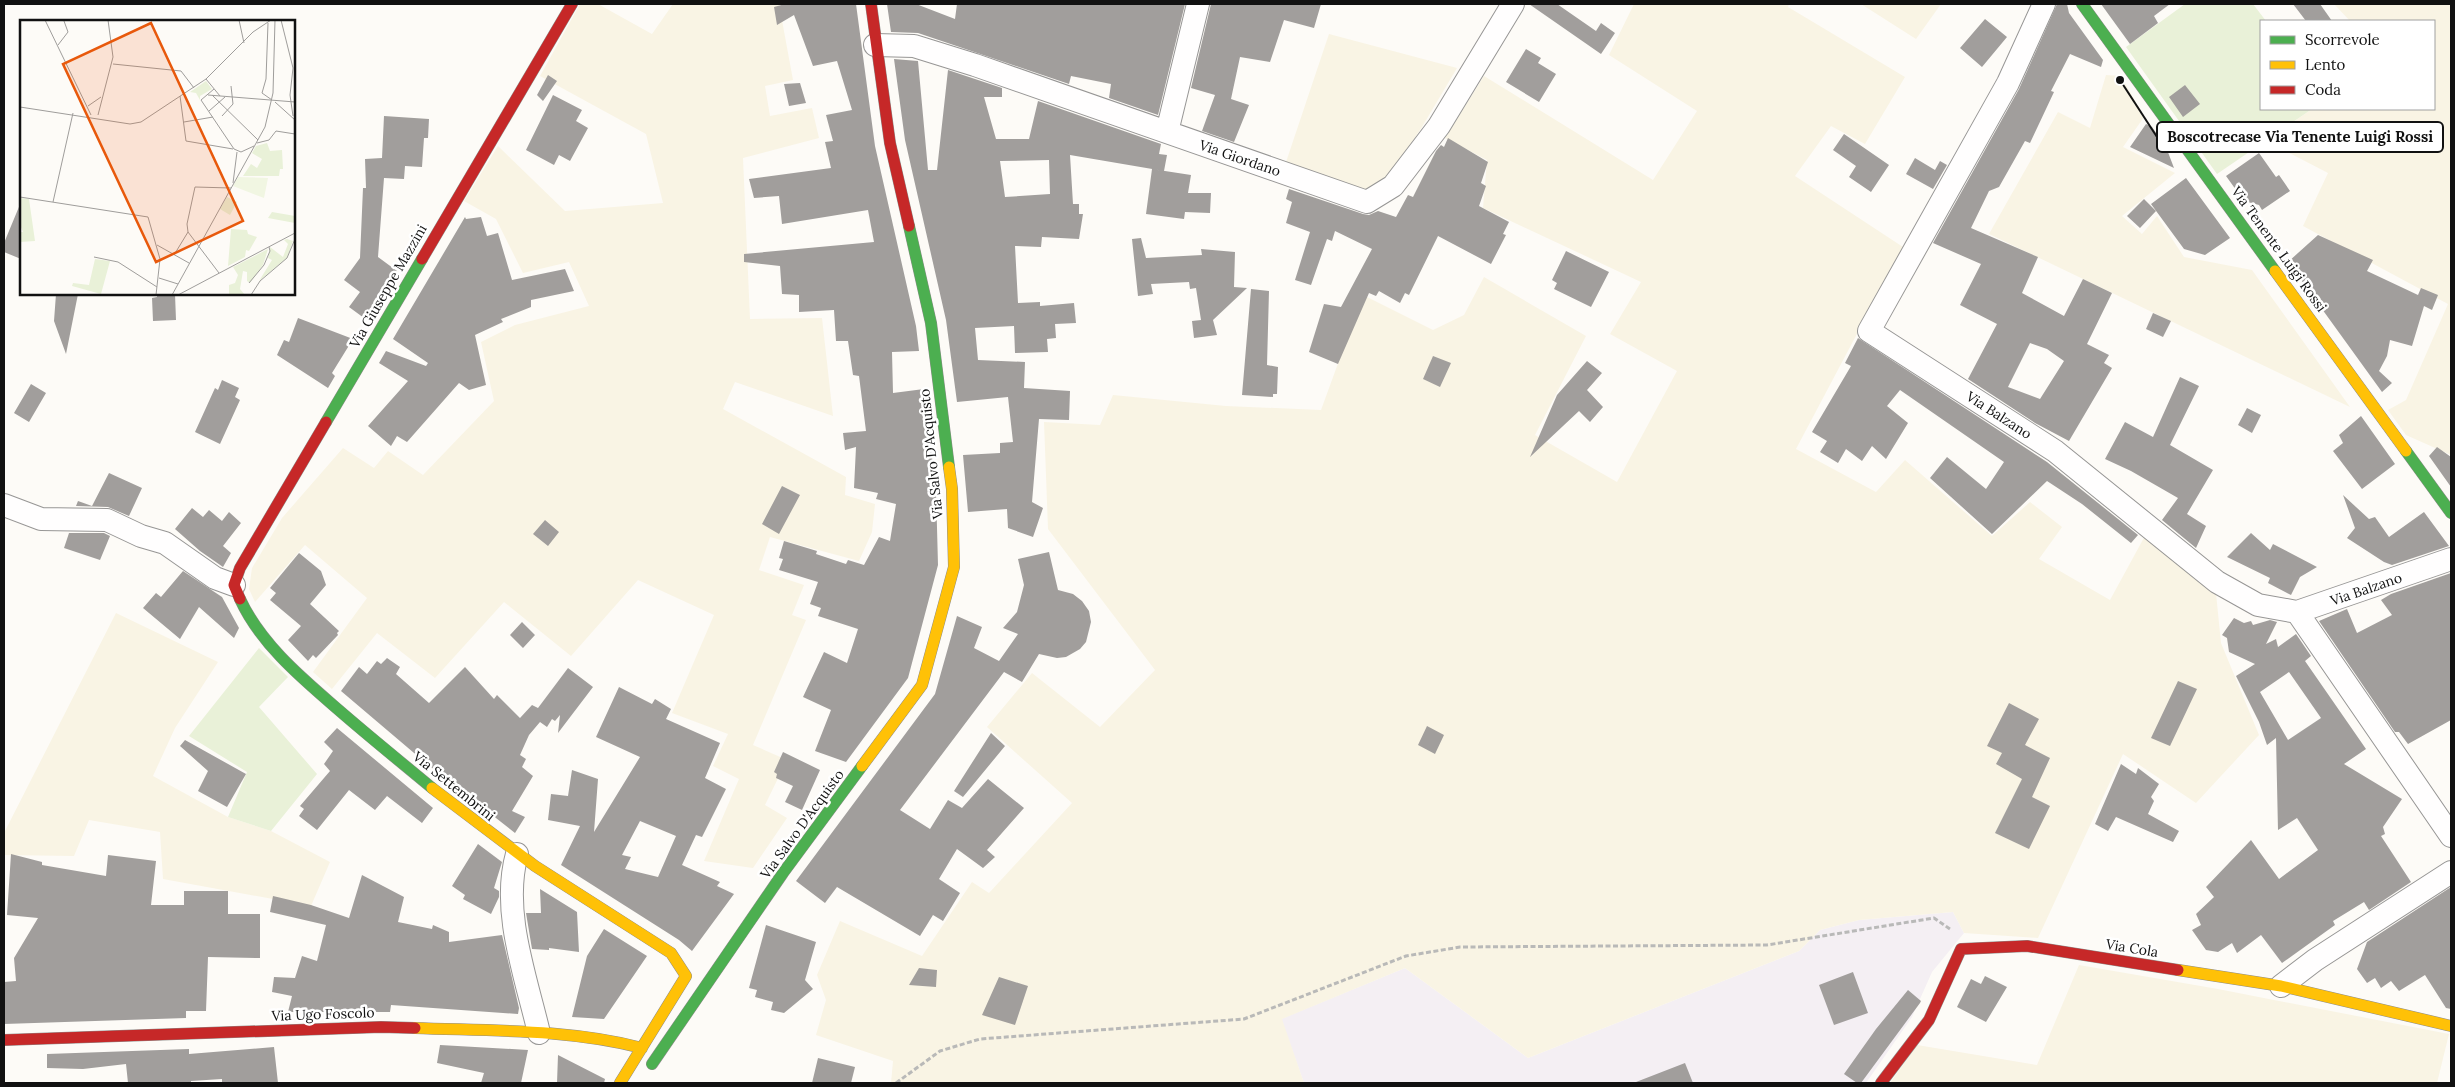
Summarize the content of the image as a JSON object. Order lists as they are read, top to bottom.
{
  "streets": {
    "street": [
      "Via Giordano",
      "Via Tenente Luigi Rossi",
      "Via Giuseppe Mazzini",
      "Via Balzano",
      "Via Salvo D'Acquisto",
      "Via Settembrini",
      "Via Cola",
      "Via Ugo Foscolo"
    ]
  },
  "crossings": [
    ["Via Giordano", "Via Salvo D'Acquisto"],
    ["Via Giuseppe Mazzini", "Via Settembrini"]
  ],
  "places": ["Boscotrecase Via Tenente Luigi Rossi"],
  "legend": ["Scorrevole", "Lento", "Coda"]
}
